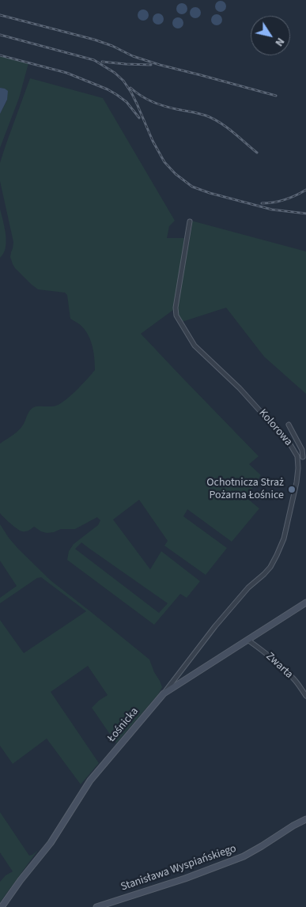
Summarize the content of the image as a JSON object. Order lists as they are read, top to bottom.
{
  "streets": {
    "street": [
      "Kolorowa",
      "Zwarta",
      "Łośnicka",
      "Stanisława Wyspiańskiego"
    ]
  },
  "crossings": [
    ["Kolorowa", "Łośnicka"],
    ["Zwarta", "Łośnicka"]
  ],
  "places": ["Ochotnicza Straż Pożarna Łośnice"],
  "north": "bottom right"
}
